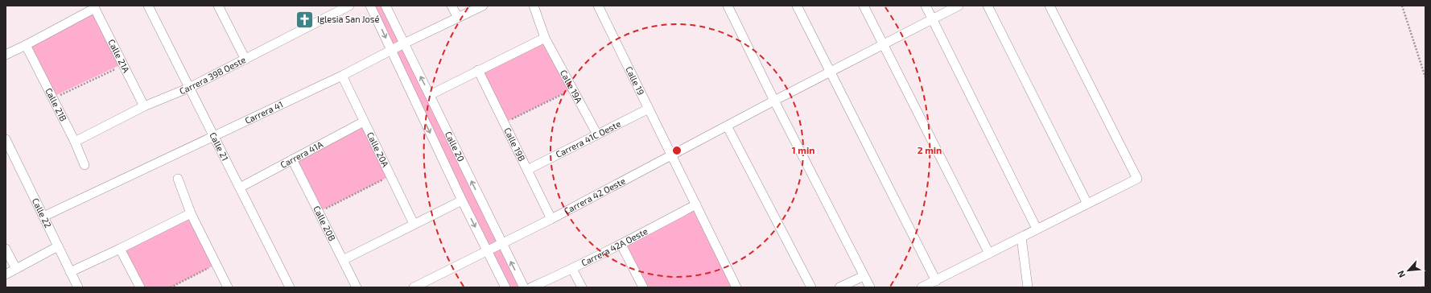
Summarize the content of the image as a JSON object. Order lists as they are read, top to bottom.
{
  "streets": {
    "street": [
      "Calle 21A",
      "Carrera 39B Oeste",
      "Calle 19",
      "Calle 19A",
      "Calle 21B",
      "Carrera 41",
      "Carrera 41C Oeste",
      "Calle 19B",
      "Calle 21",
      "Calle 20",
      "Calle 20A",
      "Carrera 41A",
      "Carrera 42 Oeste",
      "Calle 22",
      "Calle 20B",
      "Carrera 42A Oeste"
    ]
  },
  "crossings": [
    ["Calle 21A", "Carrera 39B Oeste"],
    ["Carrera 39B Oeste", "Calle 21B"],
    ["Carrera 39B Oeste", "Calle 21"],
    ["Calle 19", "Carrera 41C Oeste"],
    ["Calle 19", "Carrera 42 Oeste"],
    ["Calle 19", "Carrera 42A Oeste"],
    ["Calle 19A", "Carrera 41C Oeste"],
    ["Carrera 41", "Calle 21"],
    ["Carrera 41", "Calle 20"],
    ["Carrera 41", "Calle 20A"],
    ["Carrera 41", "Calle 22"],
    ["Carrera 41C Oeste", "Calle 19B"],
    ["Calle 19B", "Carrera 42 Oeste"],
    ["Calle 21", "Carrera 41A"],
    ["Calle 20", "Carrera 42 Oeste"],
    ["Calle 20A", "Carrera 41A"],
    ["Carrera 41A", "Calle 20B"]
  ],
  "places": {
    "church": ["Iglesia San José"]
  },
  "north": "bottom left",
  "rings": ["1 min", "2 min"]
}
